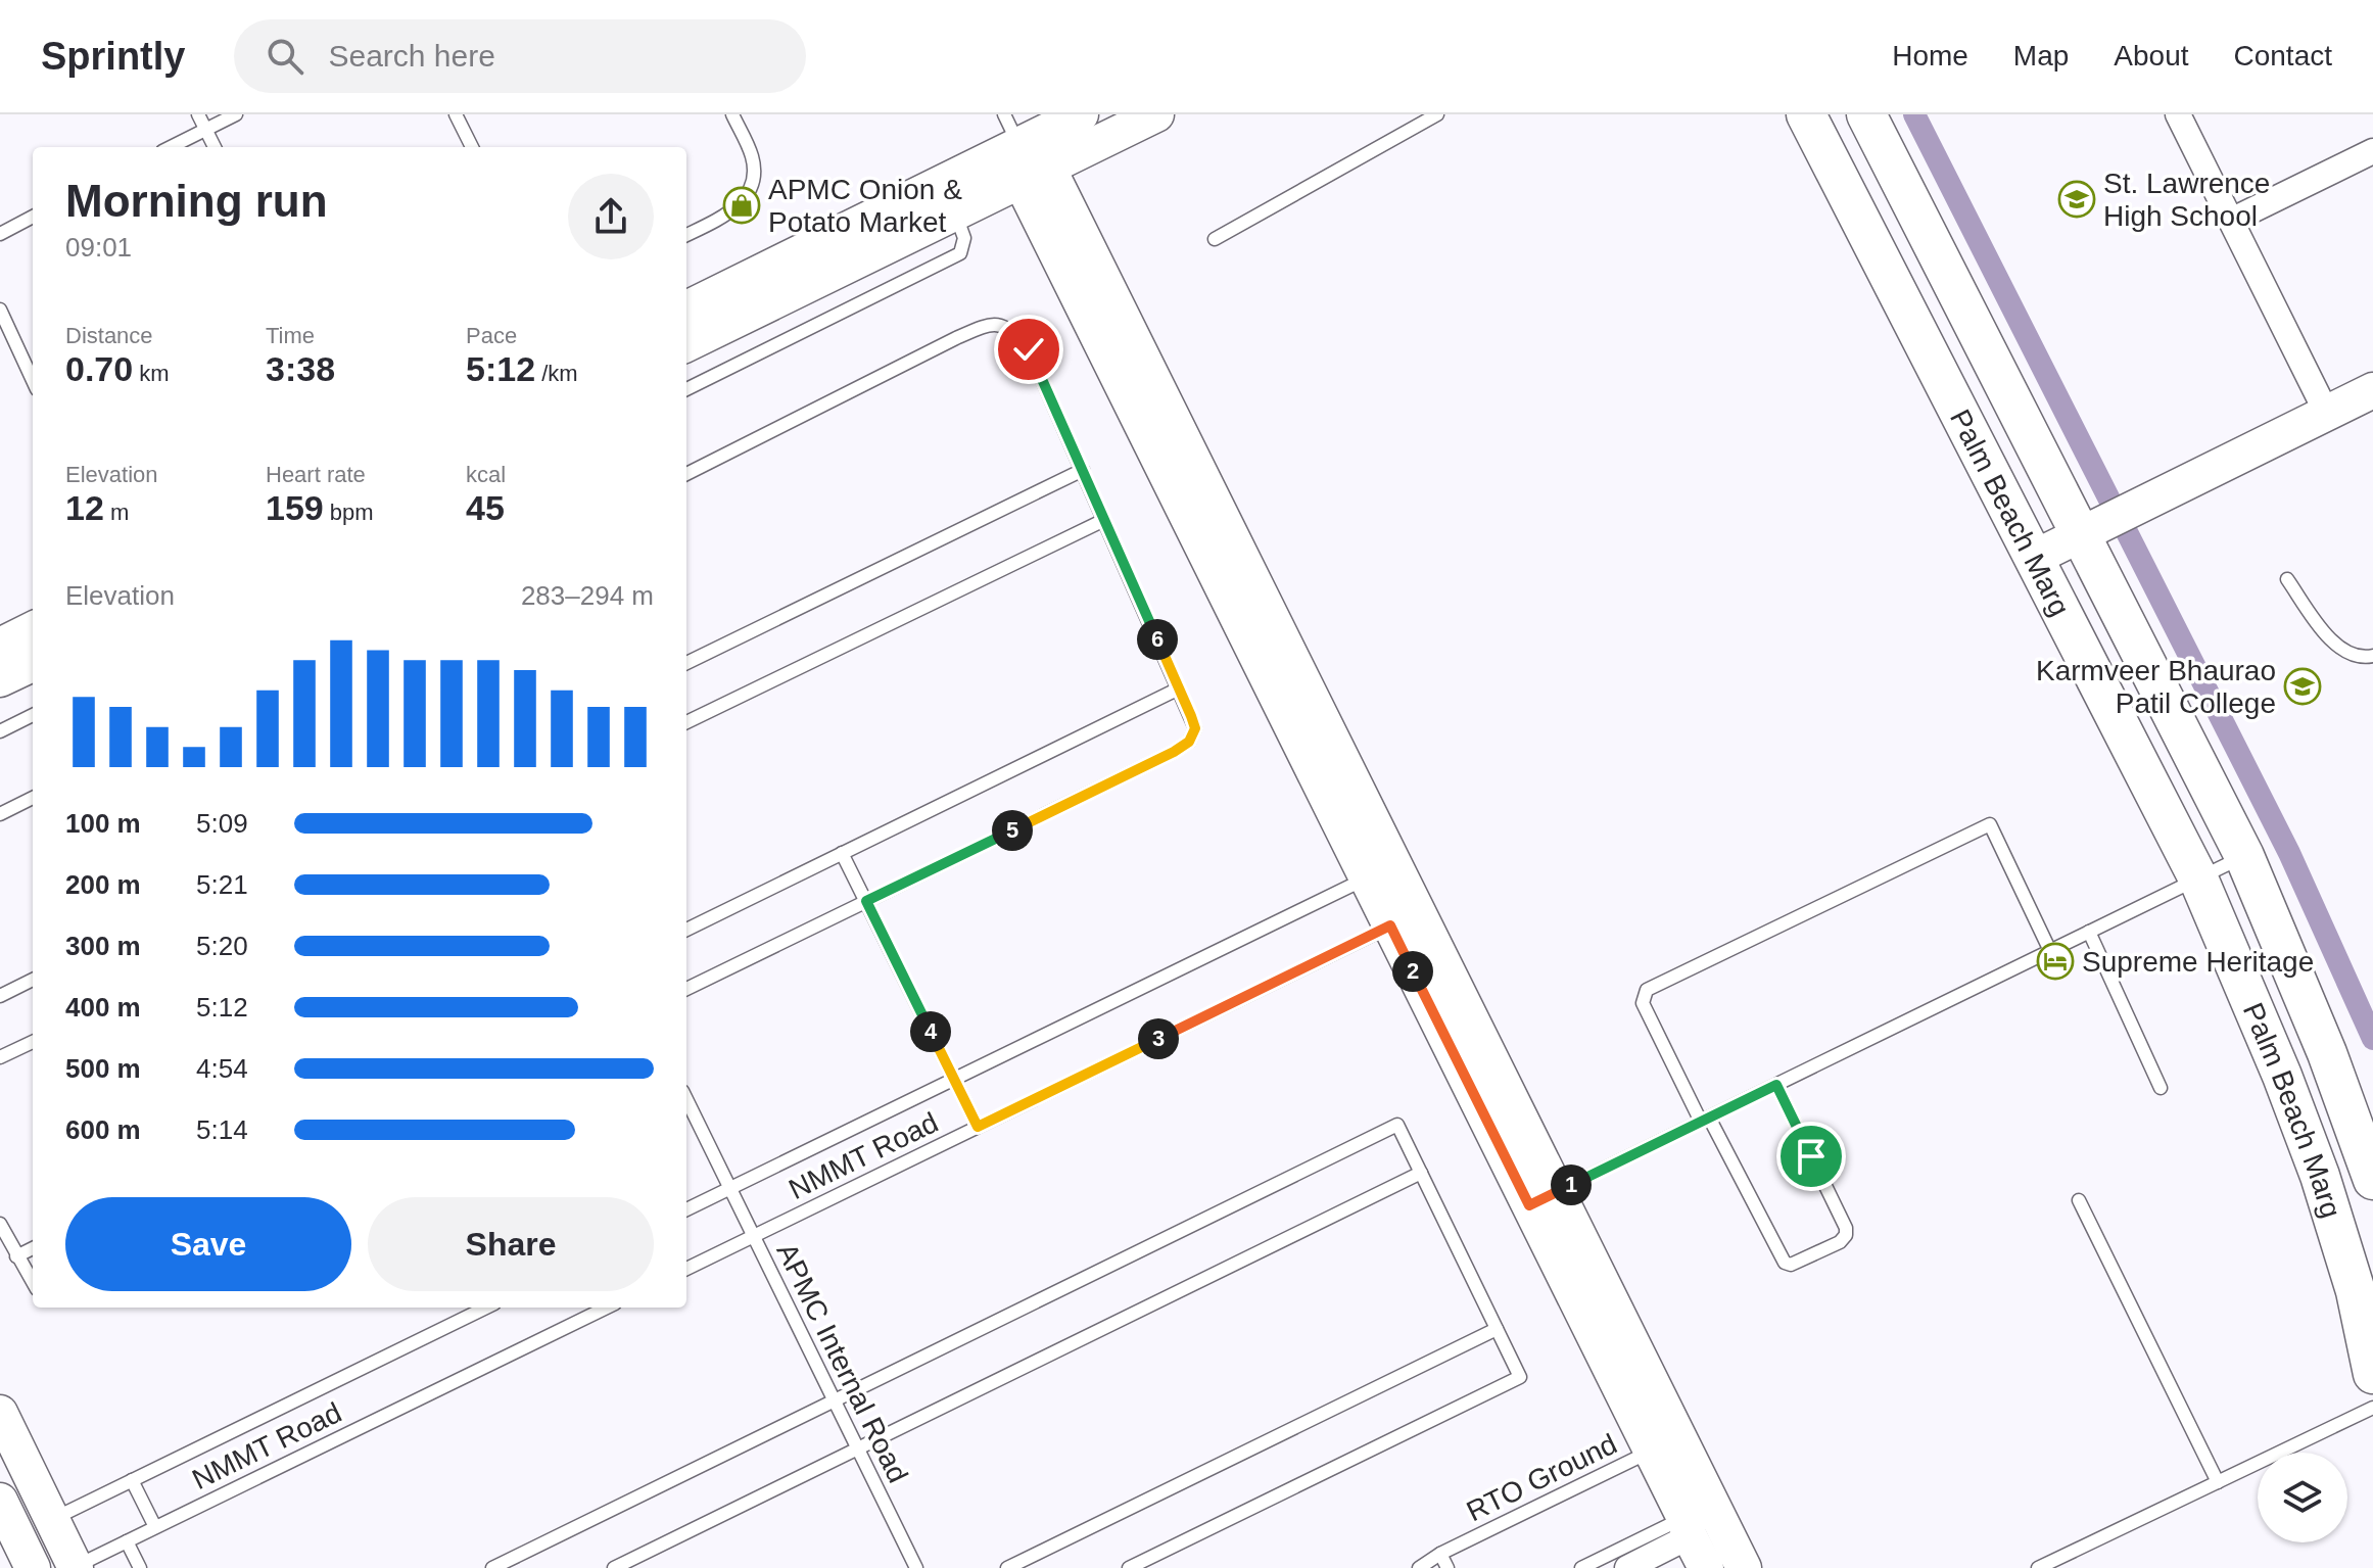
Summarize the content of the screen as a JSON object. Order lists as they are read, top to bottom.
{
  "streets": {
    "main road": ["Palm Beach Marg"],
    "lane": ["NMMT Road", "APMC Internal Road", "RTO Ground"]
  },
  "crossings": [
    ["NMMT Road", "APMC Internal Road"]
  ],
  "places": {
    "school or university": ["St. Lawrence High School", "Karmveer Bhaurao Patil College"],
    "shop": ["APMC Onion & Potato Market"],
    "hotel": ["Supreme Heritage"]
  },
  "page": {
    "header": "Sprintly",
    "search": "Search here",
    "nav": [
      "Home",
      "Map",
      "About",
      "Contact"
    ],
    "heading": ["Morning run", "09:01"],
    "stats": [
      ["Distance", "0.70 km"],
      ["Time", "3:38"],
      ["Pace", "5:12 /km"],
      ["Elevation", "12 m"],
      ["Heart rate", "159 bpm"],
      ["kcal", "45"]
    ],
    "chart": ["Elevation", "283–294 m"],
    "pins": [
      "6",
      "5",
      "2",
      "4",
      "3",
      "1"
    ],
    "list": [
      {
        "name": "100 m",
        "note": "5:09"
      },
      {
        "name": "200 m",
        "note": "5:21"
      },
      {
        "name": "300 m",
        "note": "5:20"
      },
      {
        "name": "400 m",
        "note": "5:12"
      },
      {
        "name": "500 m",
        "note": "4:54"
      },
      {
        "name": "600 m",
        "note": "5:14"
      }
    ],
    "buttons": ["Save", "Share"]
  }
}
